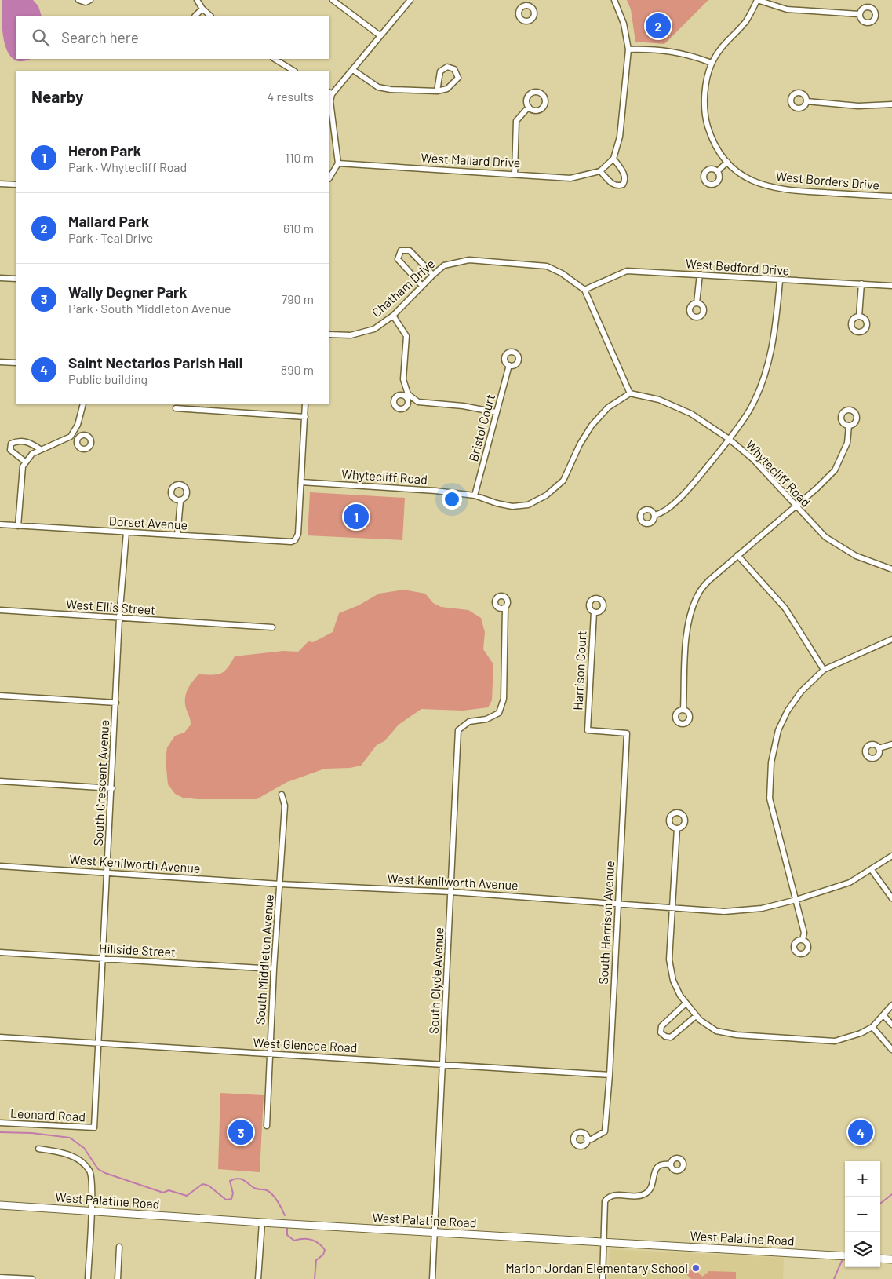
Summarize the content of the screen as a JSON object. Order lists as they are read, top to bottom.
{
  "streets": {
    "main road": ["West Palatine Road"],
    "street": [
      "West Mallard Drive",
      "West Borders Drive",
      "West Bedford Drive",
      "Chatham Drive",
      "Bristol Court",
      "Whytecliff Road",
      "Dorset Avenue",
      "West Ellis Street",
      "Harrison Court",
      "South Crescent Avenue",
      "West Kenilworth Avenue",
      "South Harrison Avenue",
      "Hillside Street",
      "South Middleton Avenue",
      "South Clyde Avenue",
      "West Glencoe Road",
      "Leonard Road"
    ]
  },
  "crossings": [
    ["West Bedford Drive", "Chatham Drive"],
    ["Bristol Court", "Whytecliff Road"],
    ["Whytecliff Road", "Dorset Avenue"],
    ["Dorset Avenue", "South Crescent Avenue"],
    ["West Ellis Street", "South Crescent Avenue"],
    ["Harrison Court", "South Harrison Avenue"],
    ["South Crescent Avenue", "West Kenilworth Avenue"],
    ["South Crescent Avenue", "Hillside Street"],
    ["South Crescent Avenue", "West Glencoe Road"],
    ["South Crescent Avenue", "Leonard Road"],
    ["West Kenilworth Avenue", "South Harrison Avenue"],
    ["West Kenilworth Avenue", "South Middleton Avenue"],
    ["West Kenilworth Avenue", "South Clyde Avenue"],
    ["South Harrison Avenue", "West Glencoe Road"],
    ["Hillside Street", "South Middleton Avenue"],
    ["South Middleton Avenue", "West Glencoe Road"],
    ["South Clyde Avenue", "West Glencoe Road"],
    ["South Clyde Avenue", "West Palatine Road"]
  ],
  "places": ["Marion Jordan Elementary School"],
  "page": {
    "pins": [
      "2",
      "1",
      "3",
      "4"
    ],
    "search": "Search here",
    "heading": ["Nearby", "4 results"],
    "list": [
      {
        "mark": "1",
        "name": "Heron Park",
        "note": "Park · Whytecliff Road",
        "value": "110 m"
      },
      {
        "mark": "2",
        "name": "Mallard Park",
        "note": "Park · Teal Drive",
        "value": "610 m"
      },
      {
        "mark": "3",
        "name": "Wally Degner Park",
        "note": "Park · South Middleton Avenue",
        "value": "790 m"
      },
      {
        "mark": "4",
        "name": "Saint Nectarios Parish Hall",
        "note": "Public building",
        "value": "890 m"
      }
    ],
    "map_buttons": ["+", "−"]
  }
}
